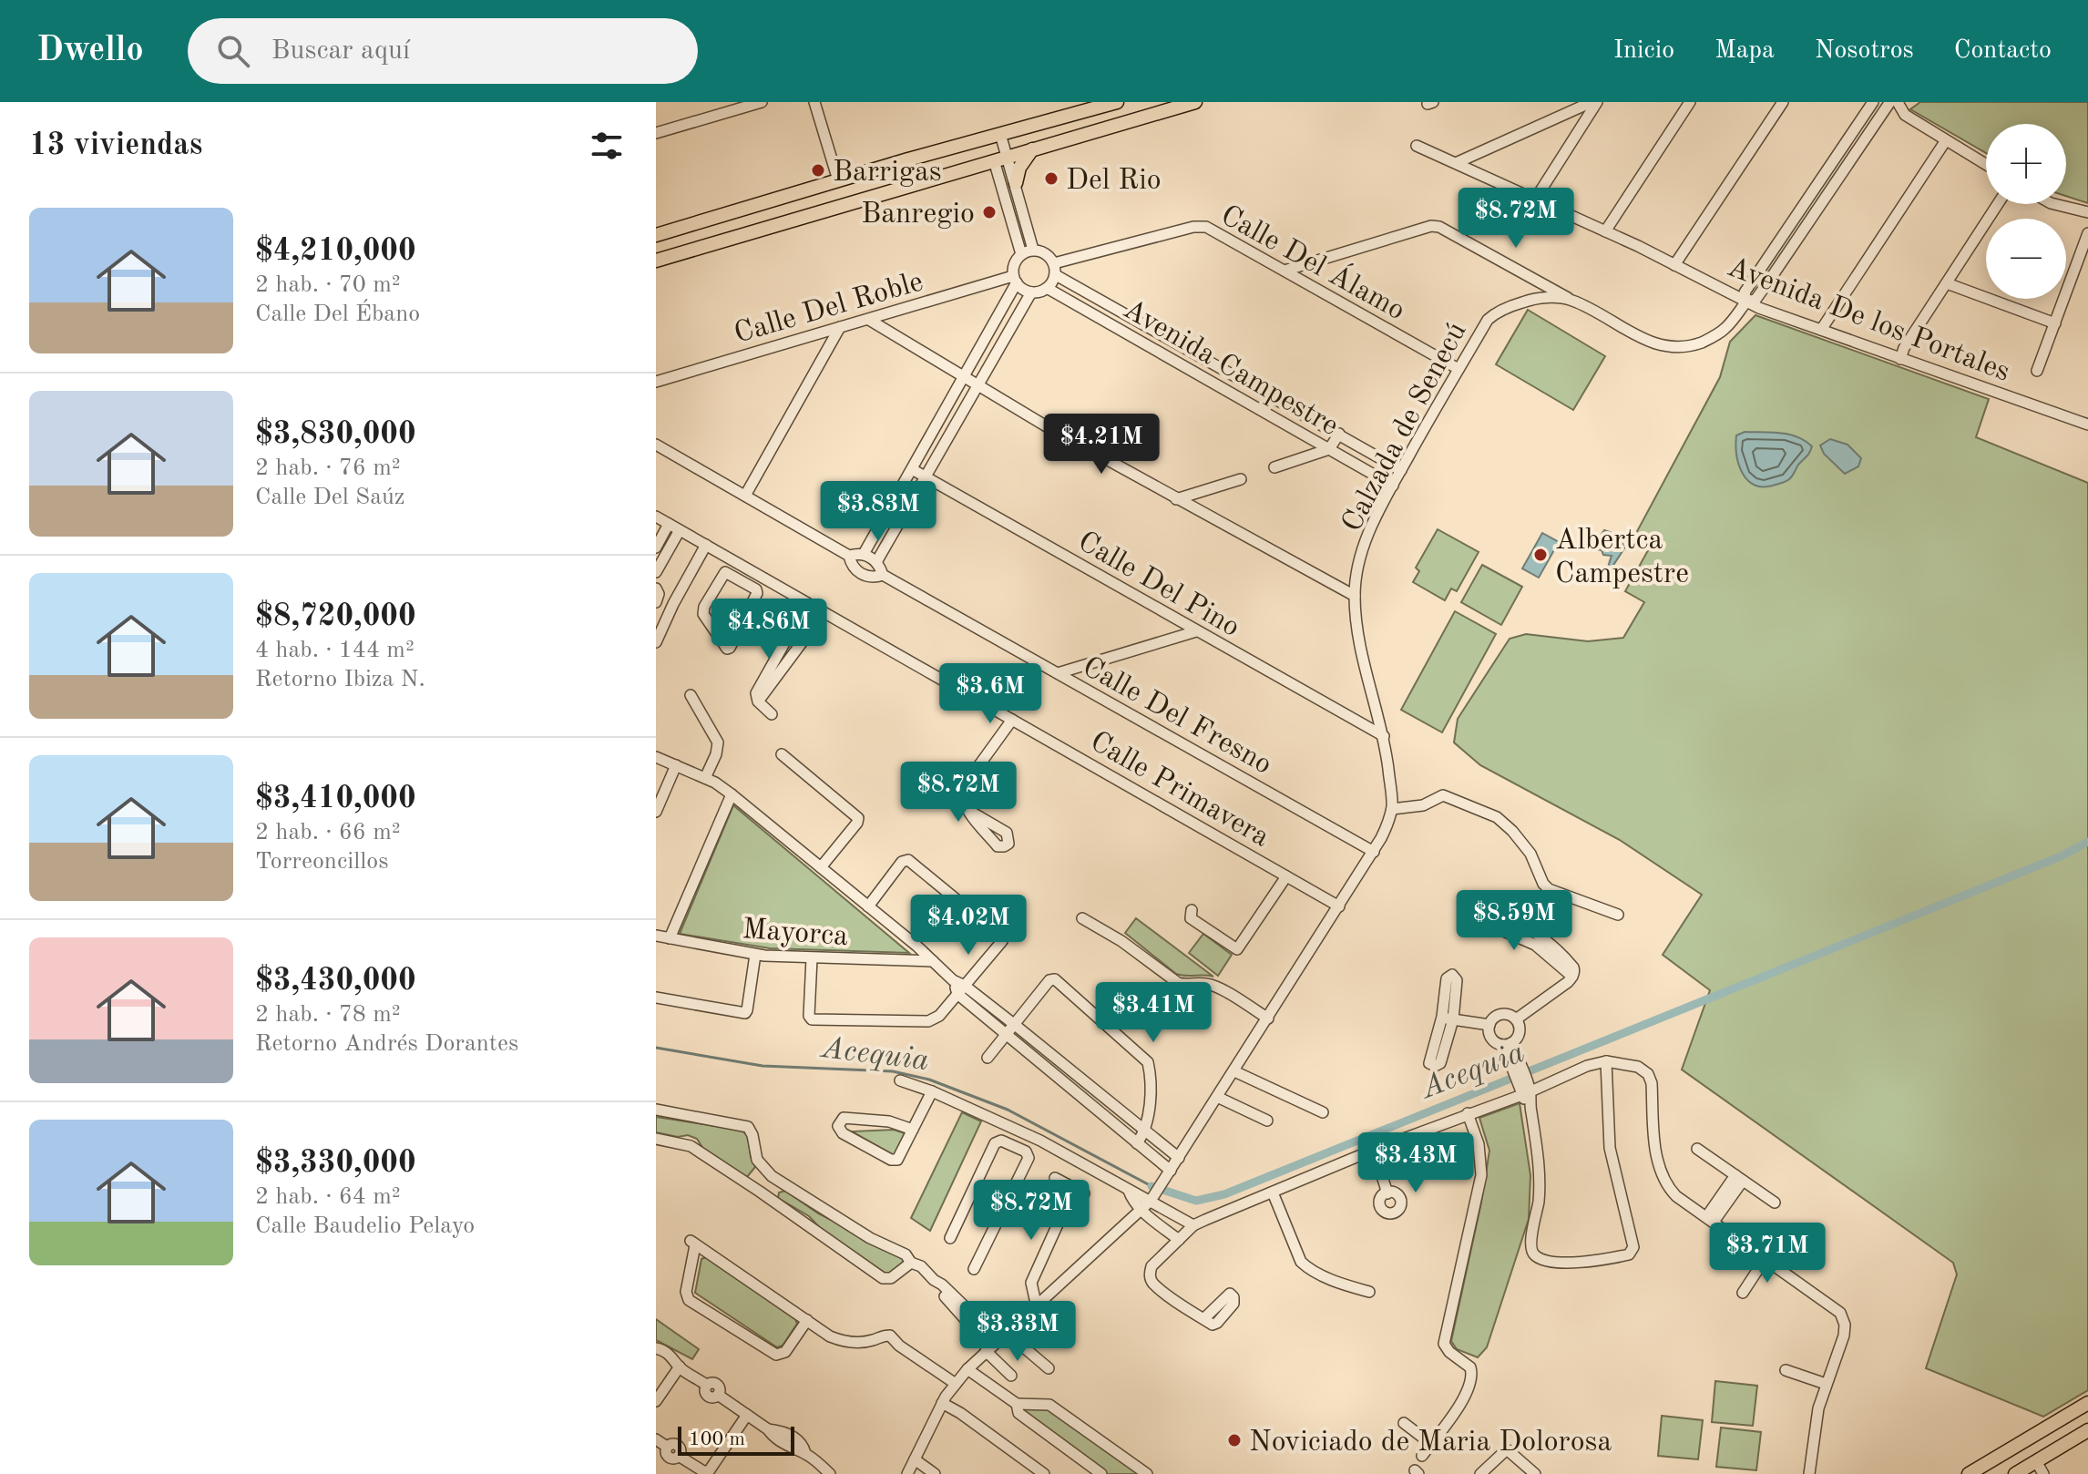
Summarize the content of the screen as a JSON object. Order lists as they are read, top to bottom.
{
  "streets": {
    "street": [
      "Calle Del Álamo",
      "Calle Del Roble",
      "Avenida De los Portales",
      "Avenida Campestre",
      "Calzada de Senecú",
      "Calle Del Pino",
      "Calle Del Fresno",
      "Calle Primavera",
      "Mayorca"
    ]
  },
  "crossings": [
    ["Calle Del Álamo", "Calle Del Roble"],
    ["Calle Del Álamo", "Avenida Campestre"],
    ["Calle Del Álamo", "Calzada de Senecú"],
    ["Calle Del Roble", "Avenida Campestre"],
    ["Avenida De los Portales", "Calzada de Senecú"],
    ["Avenida Campestre", "Calzada de Senecú"],
    ["Calzada de Senecú", "Calle Del Pino"],
    ["Calzada de Senecú", "Calle Del Fresno"],
    ["Calzada de Senecú", "Calle Primavera"]
  ],
  "water": ["Acequia"],
  "places": [
    "Barrigas",
    "Del Rio",
    "Banregio",
    "Albertca Campestre",
    "Noviciado de Maria Dolorosa"
  ],
  "scale_bar": "100 m",
  "page": {
    "header": "Dwello",
    "search": "Buscar aquí",
    "nav": [
      "Inicio",
      "Mapa",
      "Nosotros",
      "Contacto"
    ],
    "heading": "13 viviendas",
    "map_buttons": ["+", "−"],
    "price": [
      "$8.72M",
      "$4.21M",
      "$3.83M",
      "$4.86M",
      "$3.6M",
      "$8.72M",
      "$8.59M",
      "$4.02M",
      "$3.41M",
      "$3.43M",
      "$8.72M",
      "$3.71M",
      "$3.33M"
    ],
    "list": [
      {
        "name": "$4,210,000",
        "note": "2 hab. · 70 m² · Calle Del Ébano"
      },
      {
        "name": "$3,830,000",
        "note": "2 hab. · 76 m² · Calle Del Saúz"
      },
      {
        "name": "$8,720,000",
        "note": "4 hab. · 144 m² · Retorno Ibiza N."
      },
      {
        "name": "$3,410,000",
        "note": "2 hab. · 66 m² · Torreoncillos"
      },
      {
        "name": "$3,430,000",
        "note": "2 hab. · 78 m² · Retorno Andrés Dorantes"
      },
      {
        "name": "$3,330,000",
        "note": "2 hab. · 64 m² · Calle Baudelio Pelayo"
      }
    ],
    "scale": "100 m"
  }
}
